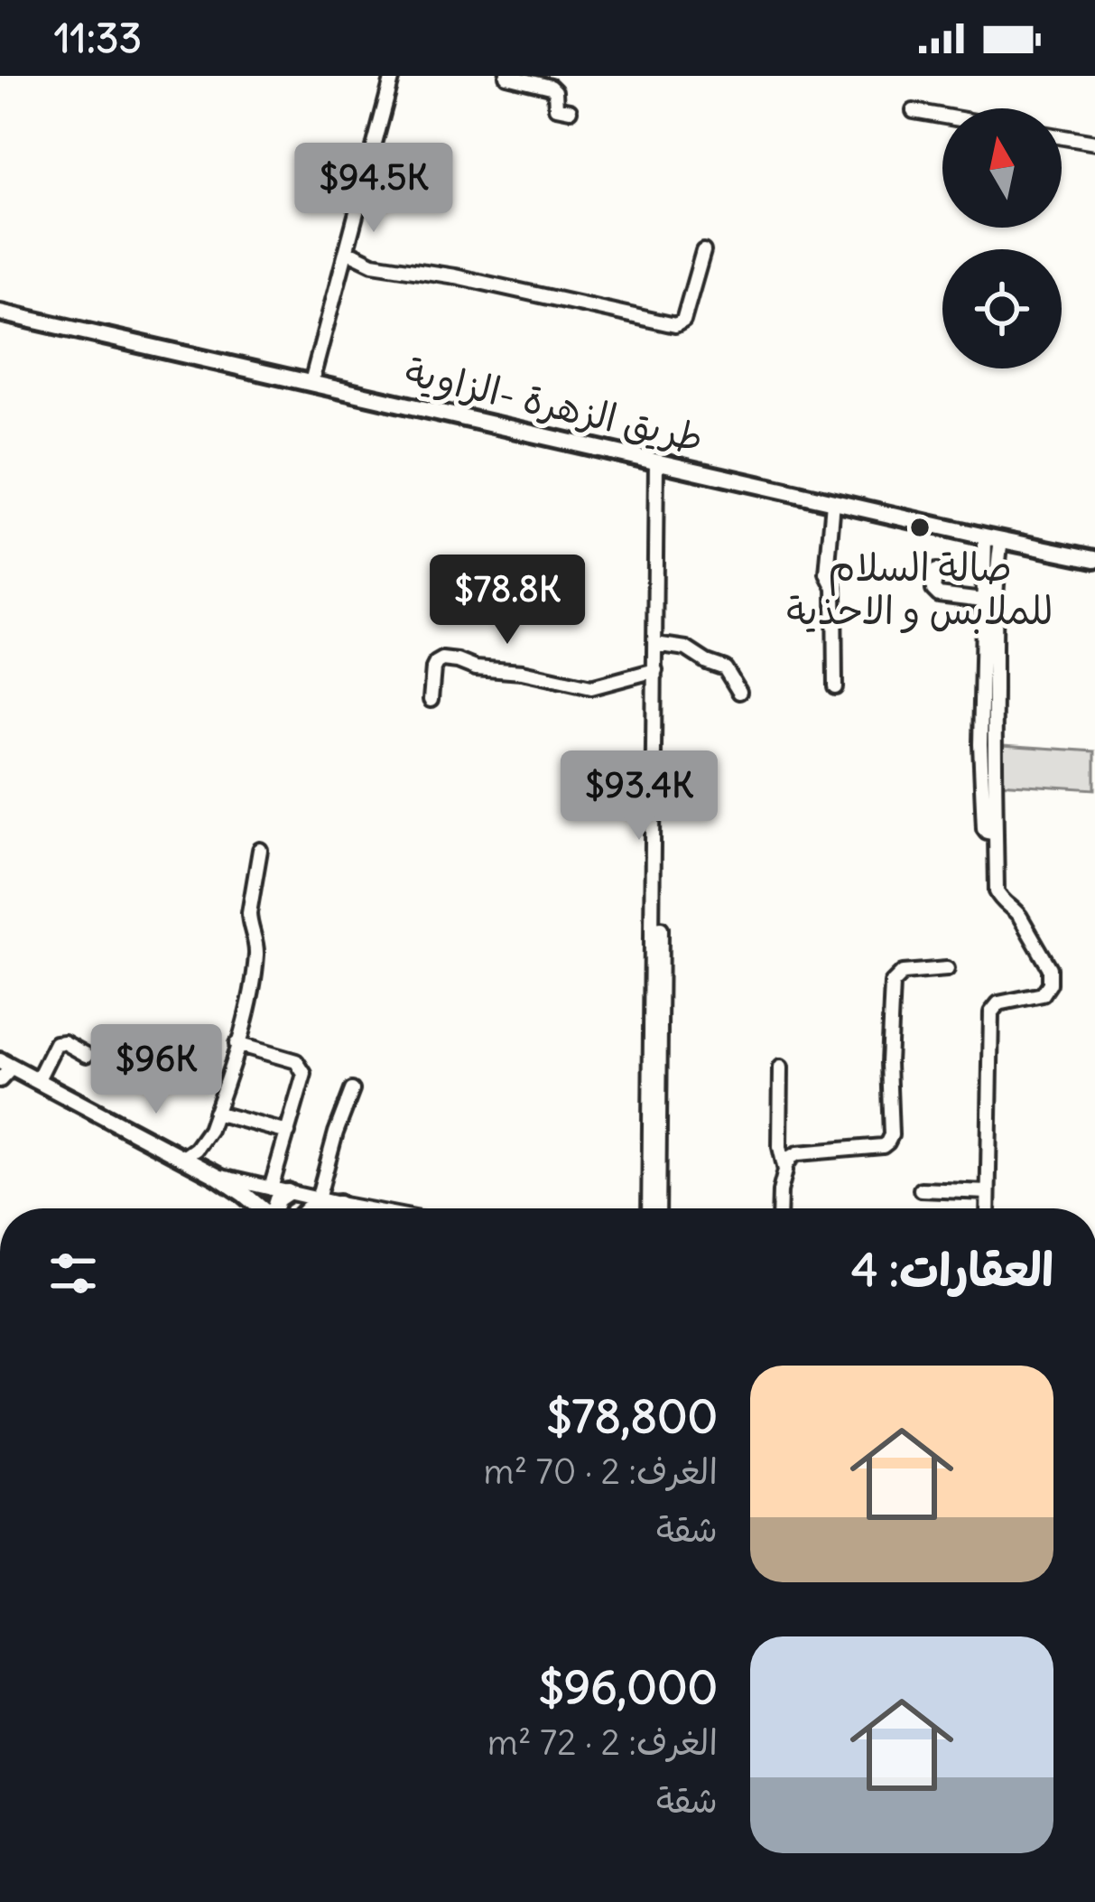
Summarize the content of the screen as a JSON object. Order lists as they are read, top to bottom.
{
  "streets": {
    "main road": ["طريق الزهرة -الزاوية"]
  },
  "places": ["صالة السلام للملابس و الاحذية"],
  "north": "top",
  "page": {
    "status": "11:33",
    "price": [
      "$94.5K",
      "$78.8K",
      "$93.4K",
      "$96K"
    ],
    "heading": "العقارات: 4",
    "list": [
      {
        "name": "$78,800",
        "note": "الغرف: 2 · 70 m² · شقة"
      },
      {
        "name": "$96,000",
        "note": "الغرف: 2 · 72 m² · شقة"
      }
    ]
  }
}
